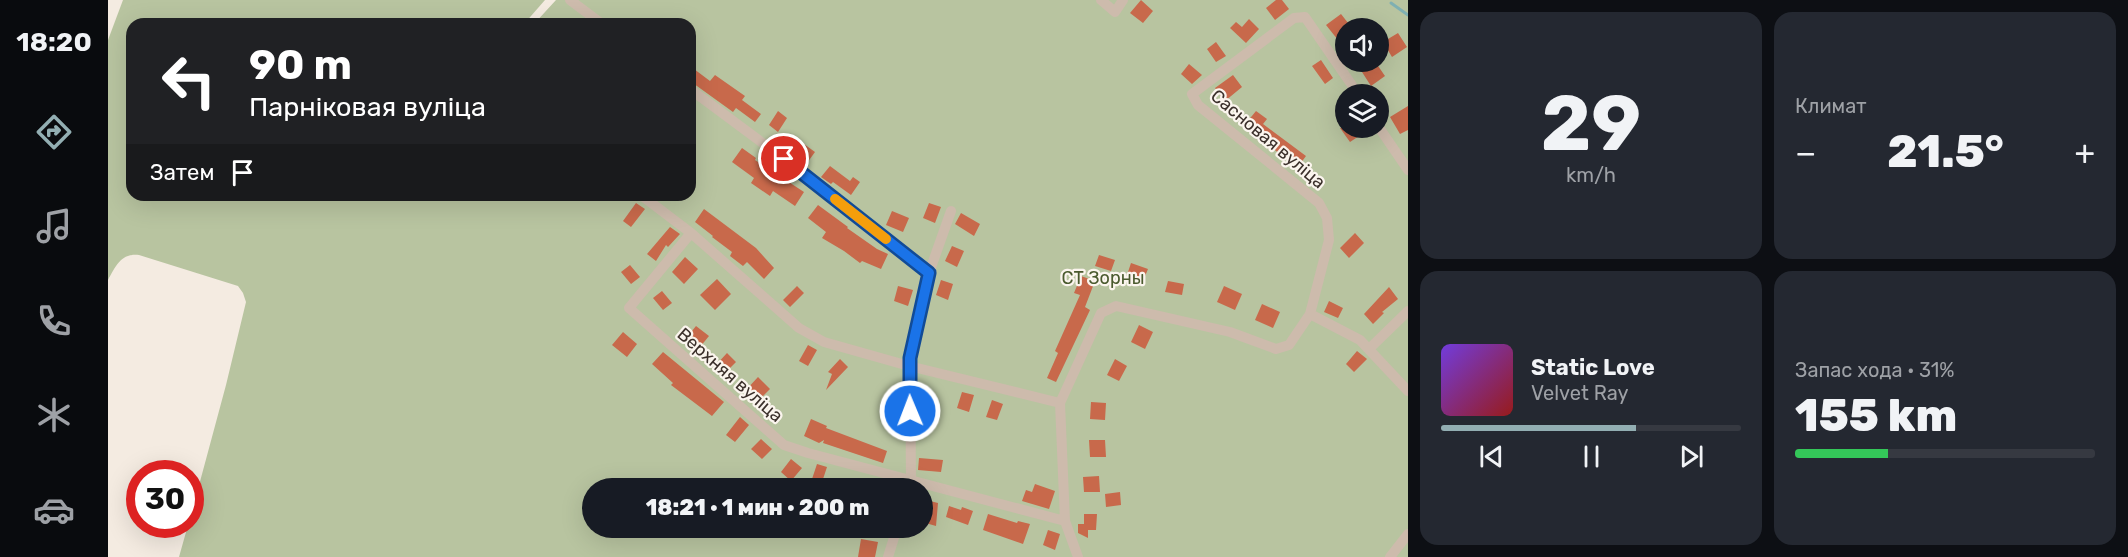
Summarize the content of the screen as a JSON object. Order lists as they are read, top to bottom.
{
  "streets": {
    "street": ["Сасновая вуліца", "Верхняя вуліца"]
  },
  "parks": ["СТ Зорны"],
  "page": {
    "tabs": "18:20",
    "tile": [
      ["29", "km/h"],
      "Климат",
      ["Запас хода · 31%", "155 km"]
    ],
    "turn": ["90 m", "Парніковая вуліца"],
    "heat": ["−", "21.5°", "+"],
    "then": "Затем",
    "song": ["Static Love", "Velvet Ray"],
    "limit": "30",
    "trip": "18:21 · 1 мин · 200 m"
  }
}
